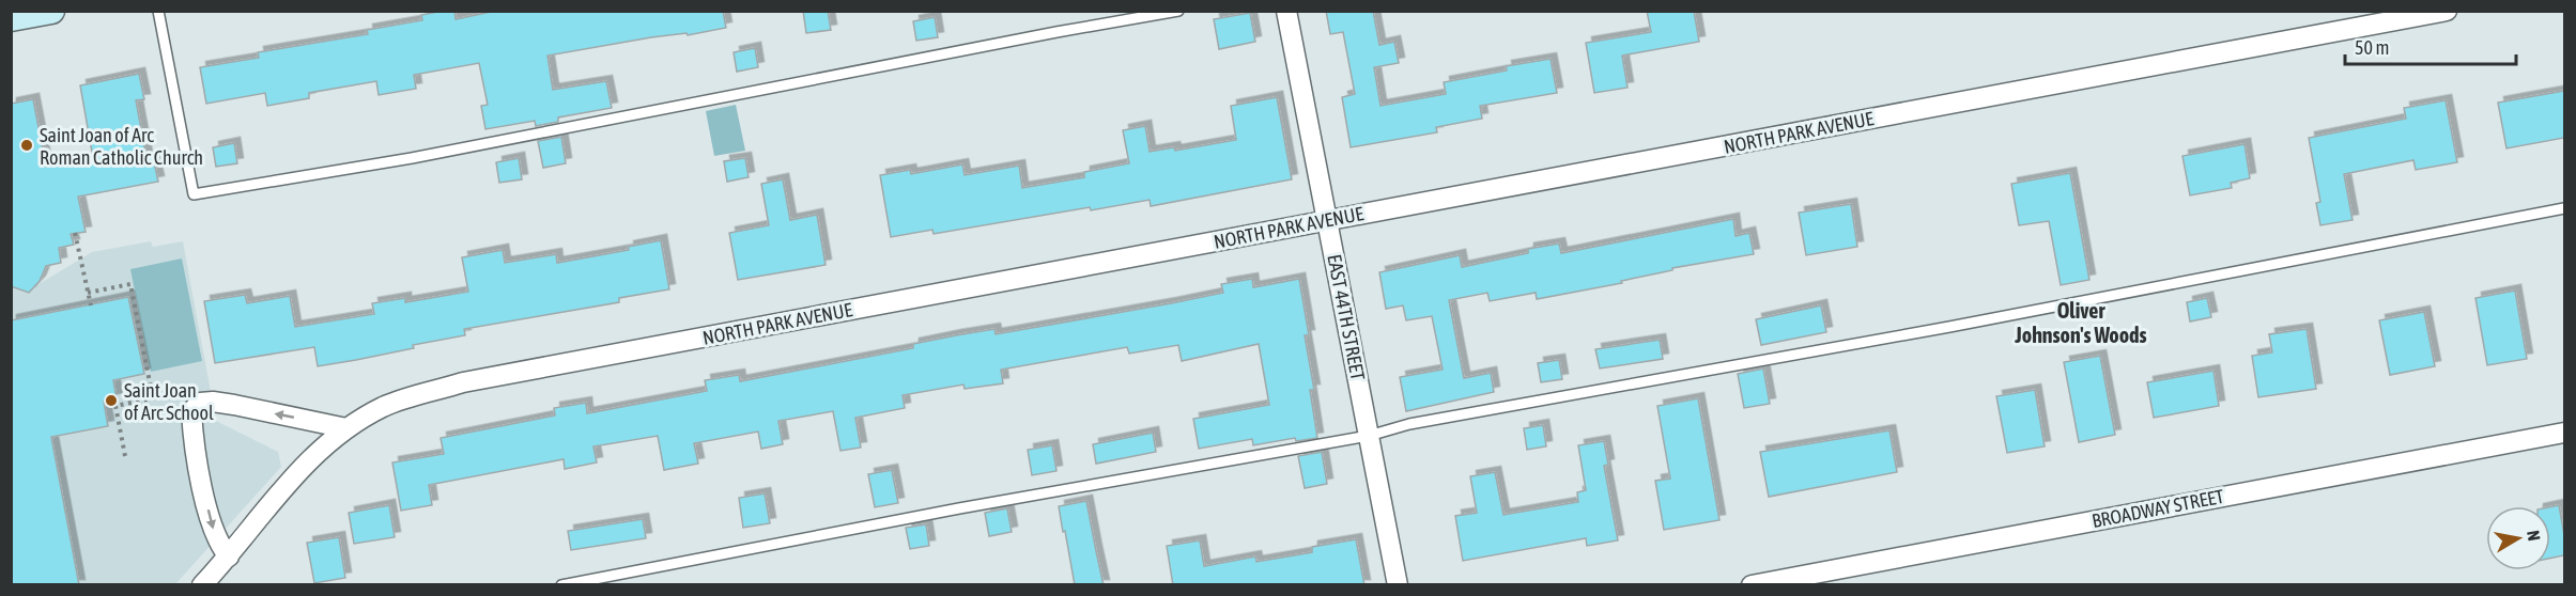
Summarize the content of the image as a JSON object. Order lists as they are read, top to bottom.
{
  "streets": {
    "street": ["NORTH PARK AVENUE", "EAST 44TH STREET", "BROADWAY STREET"]
  },
  "crossings": [
    ["NORTH PARK AVENUE", "EAST 44TH STREET"]
  ],
  "districts": ["Oliver Johnson's Woods"],
  "places": ["Saint Joan of Arc Roman Catholic Church", "Saint Joan of Arc School"],
  "scale_bar": "50 m",
  "north": "right"
}
